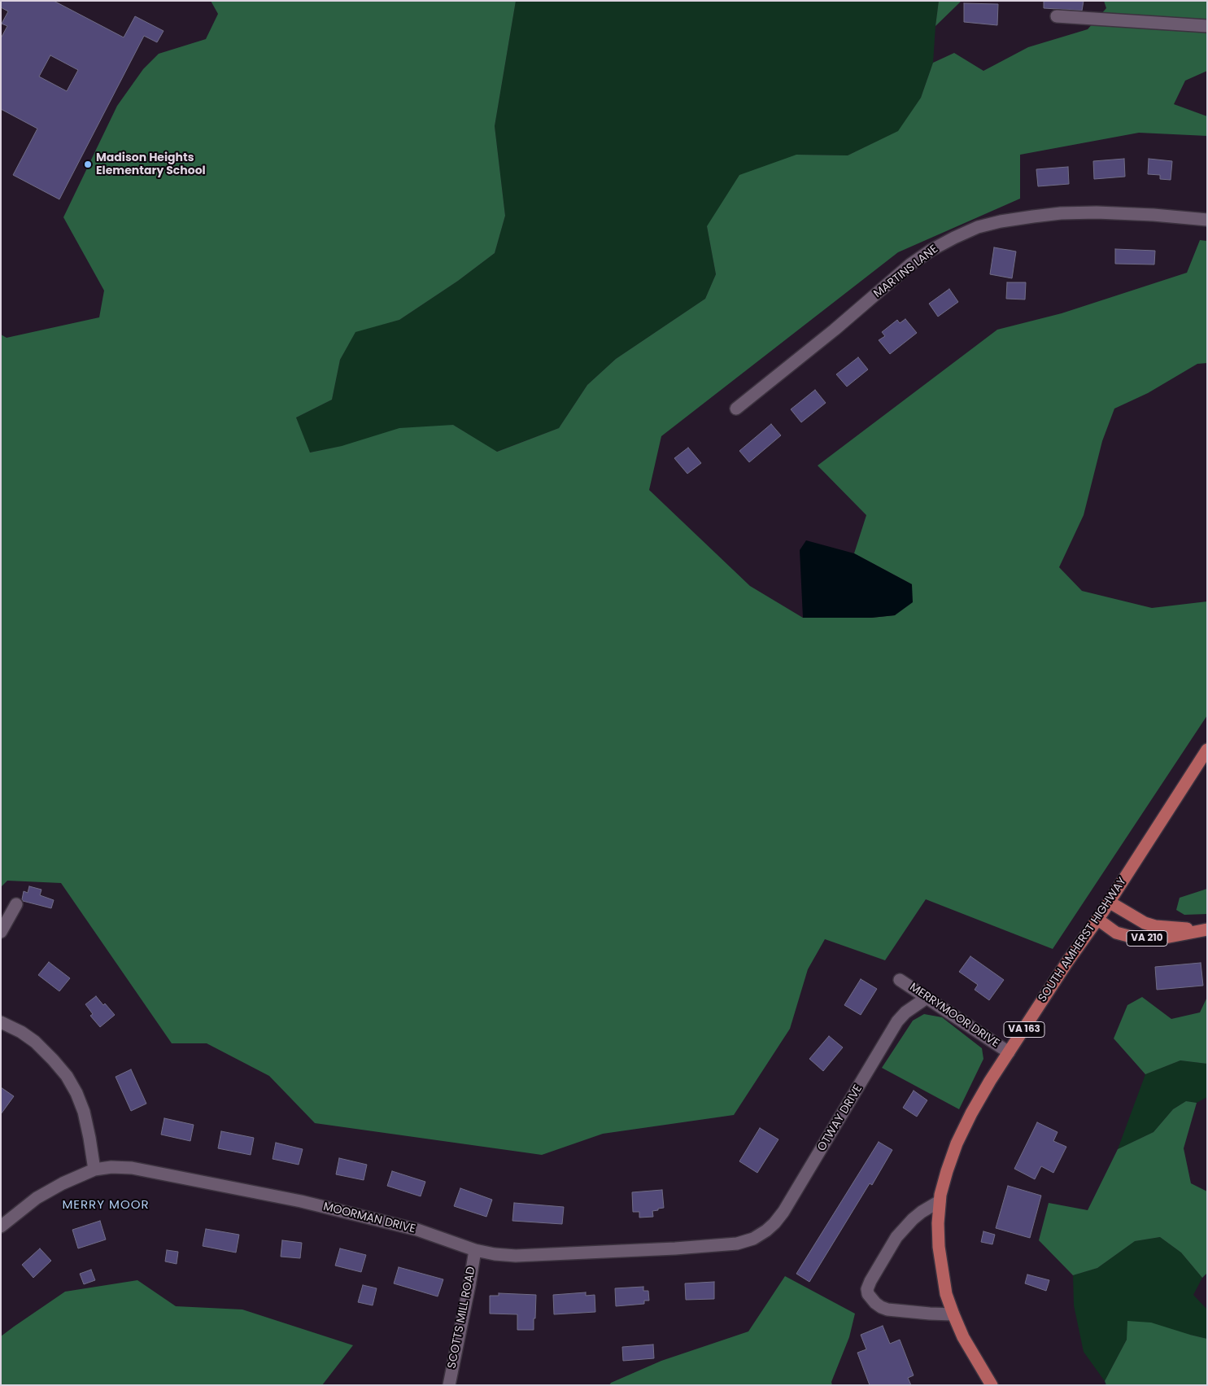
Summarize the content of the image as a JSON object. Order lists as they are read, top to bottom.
{
  "streets": {
    "main road": ["VA 210", "SOUTH AMHERST HIGHWAY", "VA 163"],
    "street": [
      "MARTINS LANE",
      "MERRYMOOR DRIVE",
      "OTWAY DRIVE",
      "MOORMAN DRIVE",
      "SCOTTS MILL ROAD"
    ]
  },
  "crossings": [
    ["VA 210", "SOUTH AMHERST HIGHWAY"],
    ["SOUTH AMHERST HIGHWAY", "MERRYMOOR DRIVE"],
    ["MERRYMOOR DRIVE", "OTWAY DRIVE"],
    ["OTWAY DRIVE", "MOORMAN DRIVE"],
    ["MOORMAN DRIVE", "SCOTTS MILL ROAD"]
  ],
  "districts": ["MERRY MOOR"],
  "places": ["Madison Heights Elementary School"]
}
